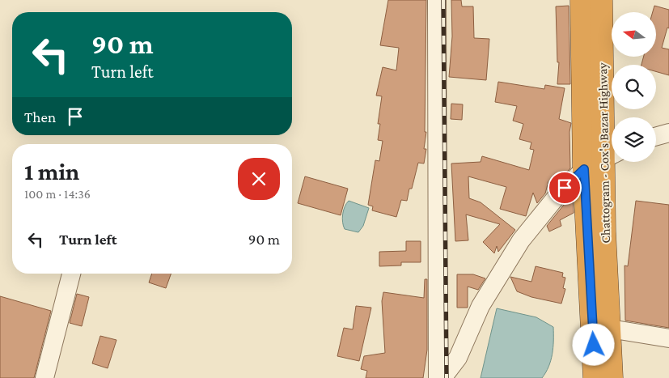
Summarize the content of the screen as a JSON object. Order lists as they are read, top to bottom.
{
  "streets": {
    "highway": ["Chattogram - Cox's Bazar Highway"]
  },
  "north": "left",
  "page": {
    "turn": ["90 m", "Turn left"],
    "then": "Then",
    "heading": ["1 min", "100 m · 14:36"],
    "list": [
      {
        "name": "Turn left",
        "value": "90 m"
      }
    ]
  }
}
